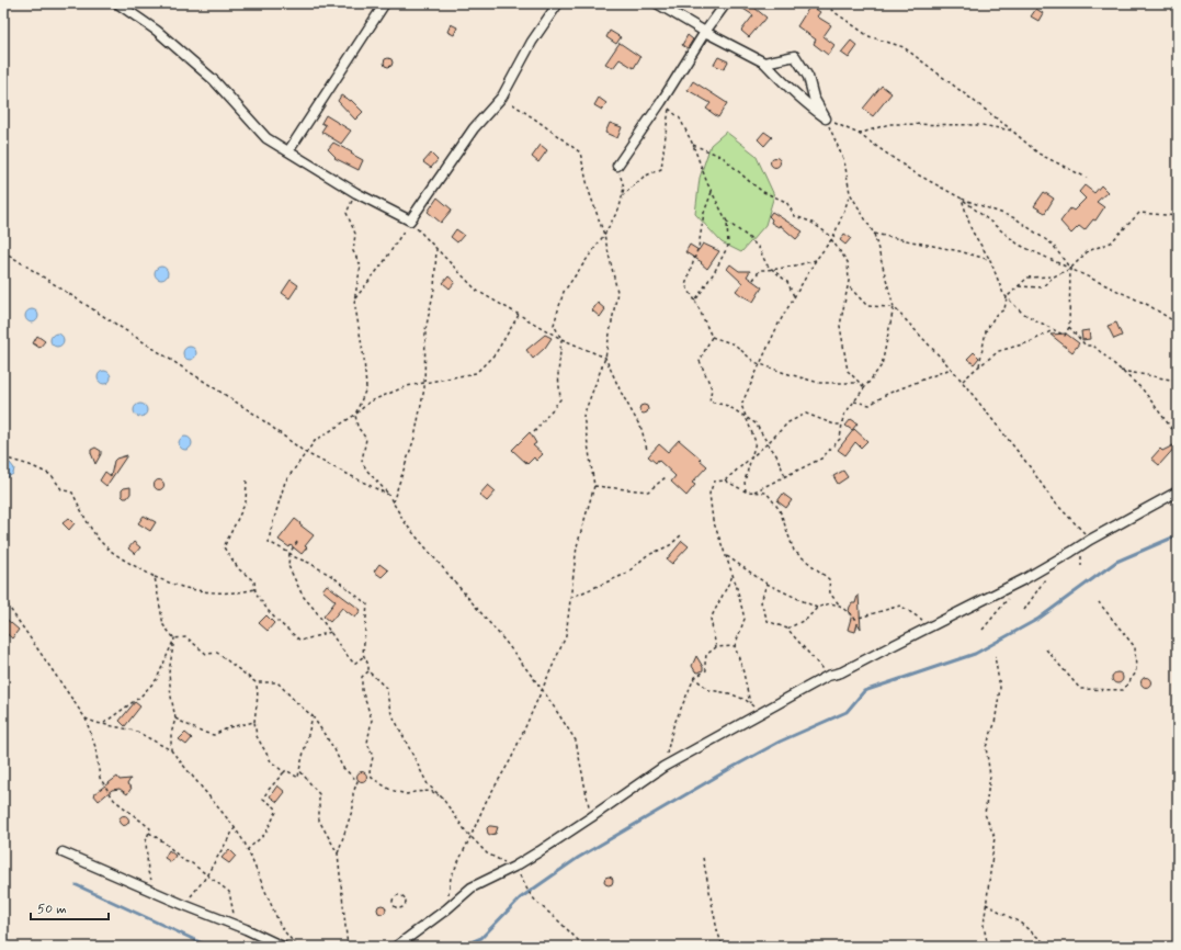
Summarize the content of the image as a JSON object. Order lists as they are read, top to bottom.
{
  "scale_bar": "50 m"
}
